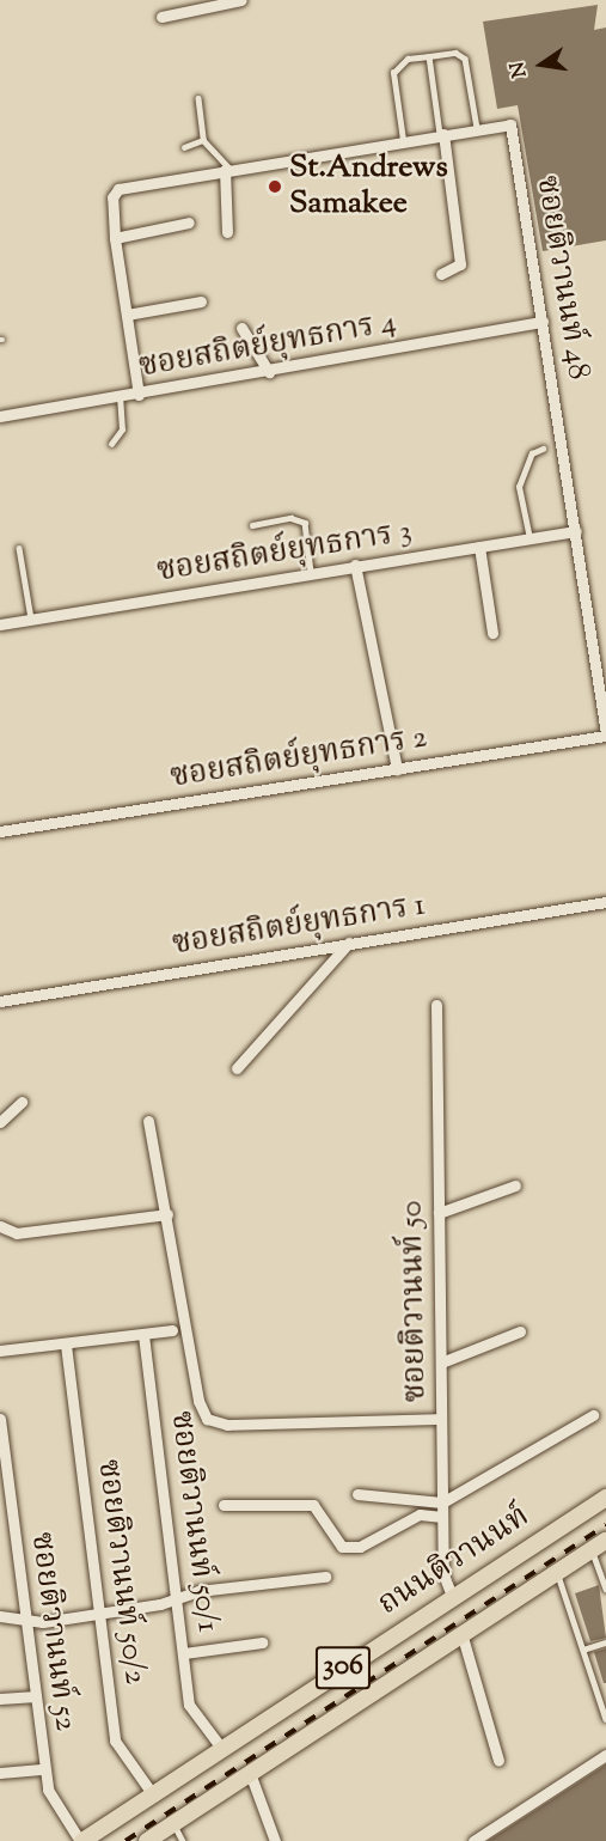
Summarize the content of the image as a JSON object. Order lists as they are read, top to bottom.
{
  "streets": {
    "main road": ["ถนนติวานนท์", "306"],
    "street": [
      "ซอยติวานนท์ 48",
      "ซอยสถิตย์ยุทธการ 4",
      "ซอยสถิตย์ยุทธการ 3",
      "ซอยสถิตย์ยุทธการ 2",
      "ซอยสถิตย์ยุทธการ 1",
      "ซอยติวานนท์ 50",
      "ซอยติวานนท์ 50/1",
      "ซอยติวานนท์ 50/2",
      "ซอยติวานนท์ 52"
    ]
  },
  "crossings": [
    ["ซอยติวานนท์ 48", "ซอยสถิตย์ยุทธการ 4"],
    ["ซอยติวานนท์ 48", "ซอยสถิตย์ยุทธการ 3"],
    ["ซอยติวานนท์ 48", "ซอยสถิตย์ยุทธการ 2"],
    ["ซอยติวานนท์ 50", "ถนนติวานนท์"],
    ["ซอยติวานนท์ 50/1", "ถนนติวานนท์"],
    ["ถนนติวานนท์", "ซอยติวานนท์ 50/2"],
    ["ถนนติวานนท์", "ซอยติวานนท์ 52"]
  ],
  "places": ["St.Andrews Samakee"],
  "north": "left"
}
